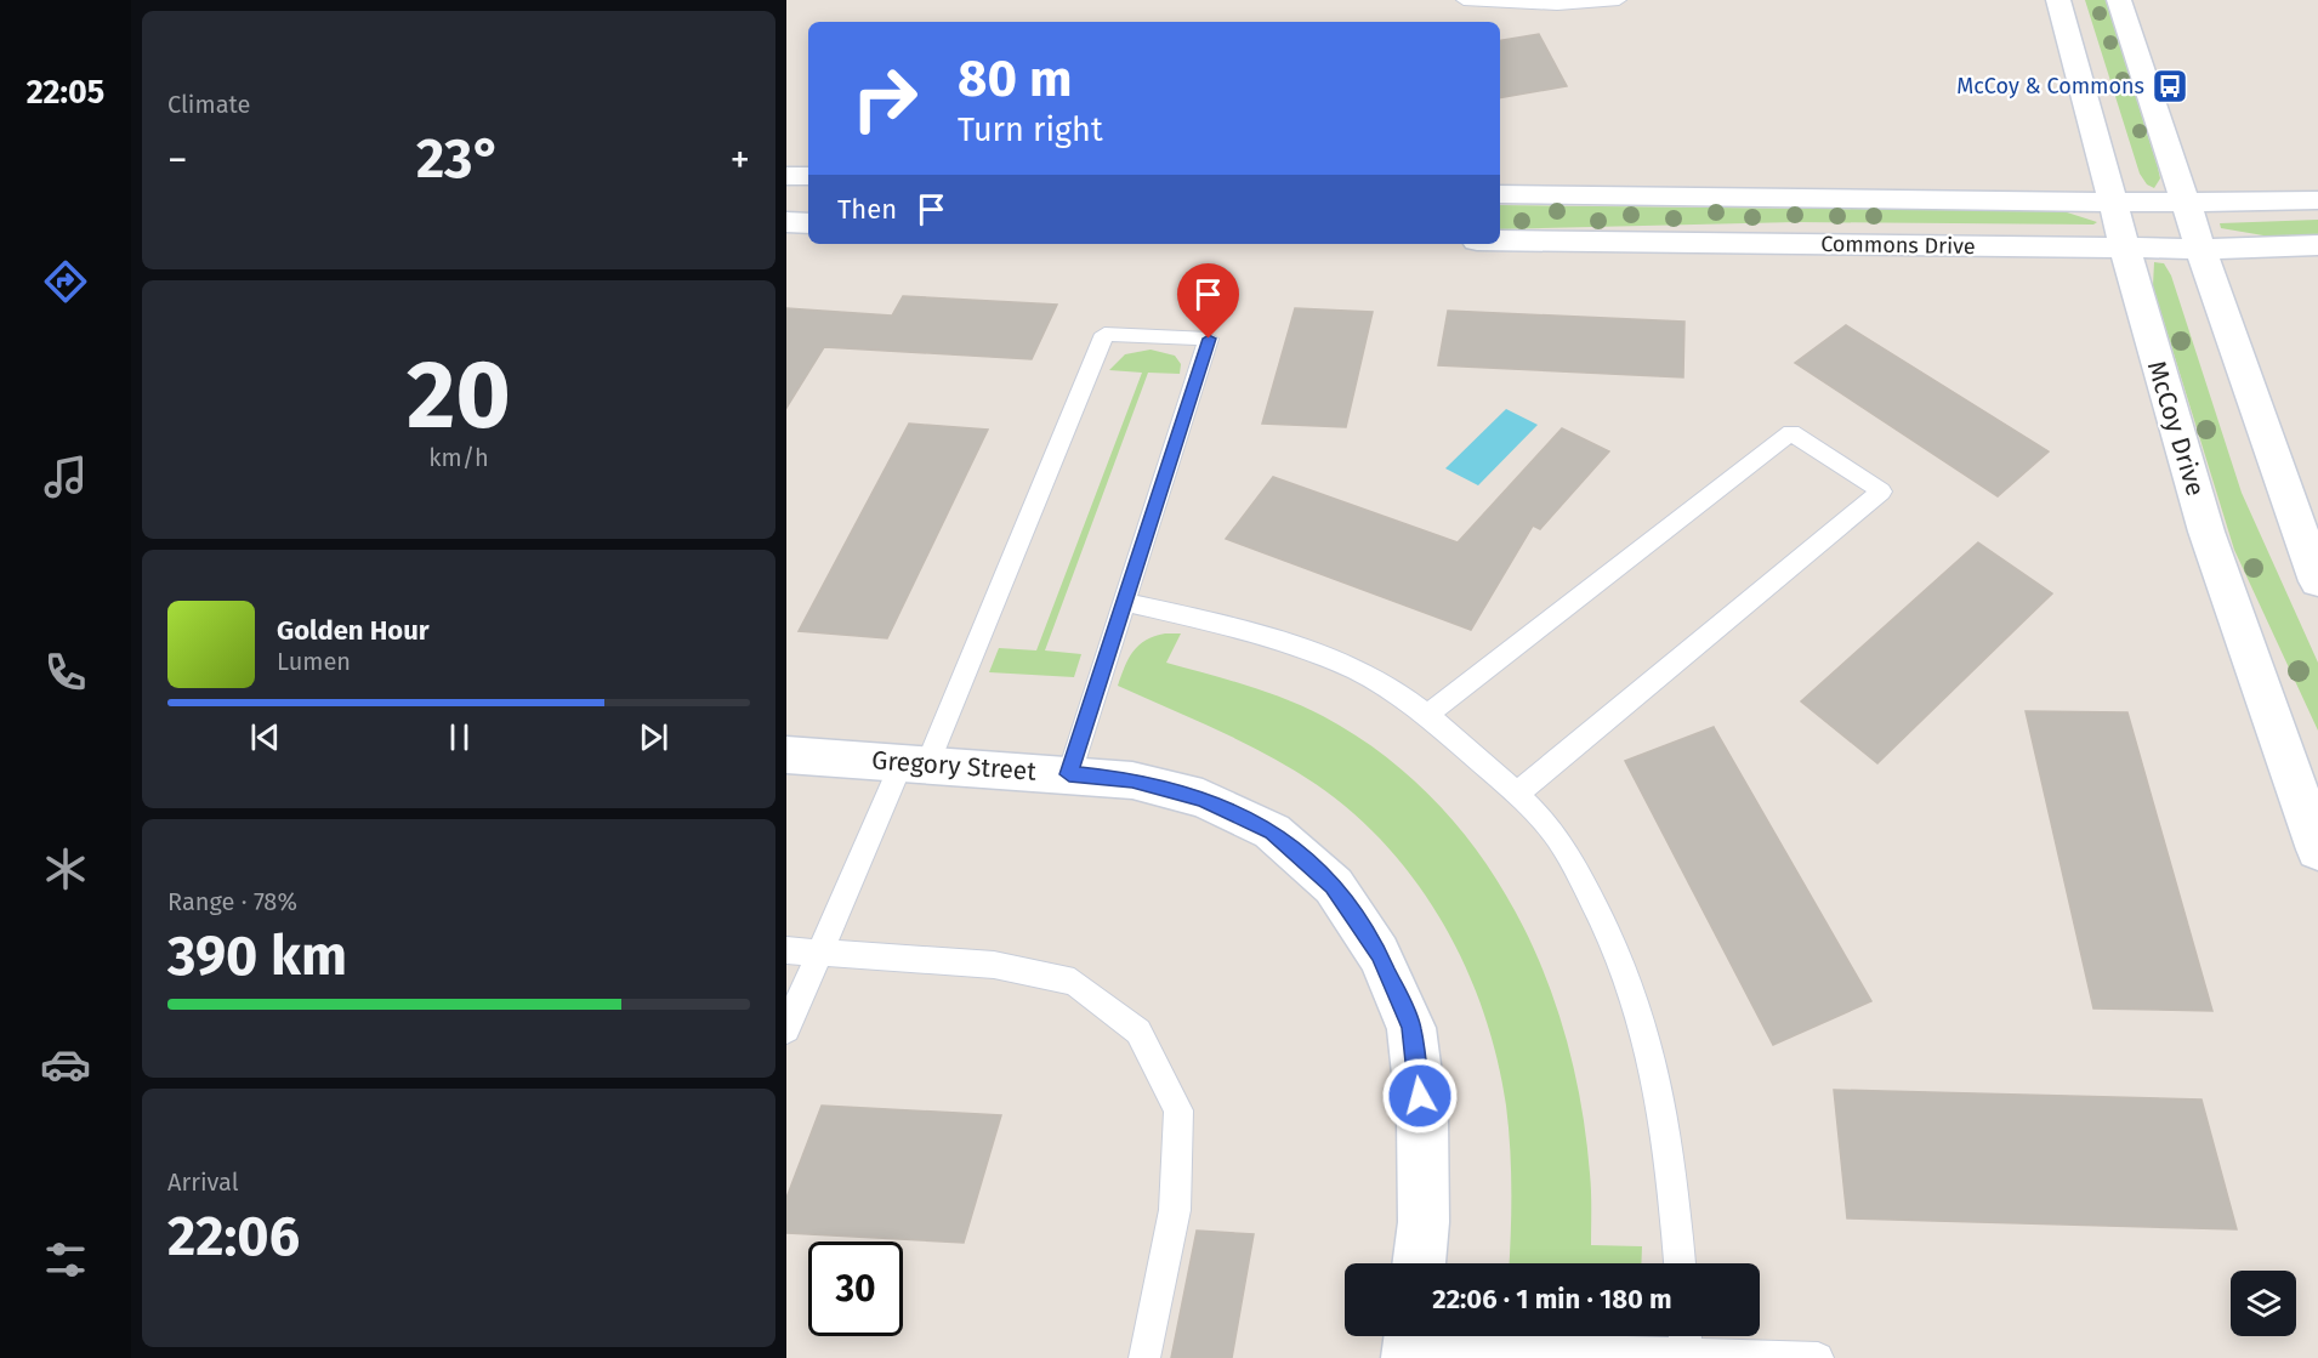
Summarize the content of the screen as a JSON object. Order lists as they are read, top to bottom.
{
  "streets": {
    "street": ["Commons Drive", "McCoy Drive", "Gregory Street"]
  },
  "crossings": [
    ["Commons Drive", "McCoy Drive"]
  ],
  "places": {
    "bus stop": ["McCoy & Commons"]
  },
  "page": {
    "tabs": "22:05",
    "tile": [
      "Climate",
      ["20", "km/h"],
      ["Range · 78%", "390 km"],
      ["Arrival", "22:06"]
    ],
    "turn": ["80 m", "Turn right"],
    "heat": ["−", "23°", "+"],
    "then": "Then",
    "song": ["Golden Hour", "Lumen"],
    "limit": "30",
    "trip": "22:06 · 1 min · 180 m"
  }
}
